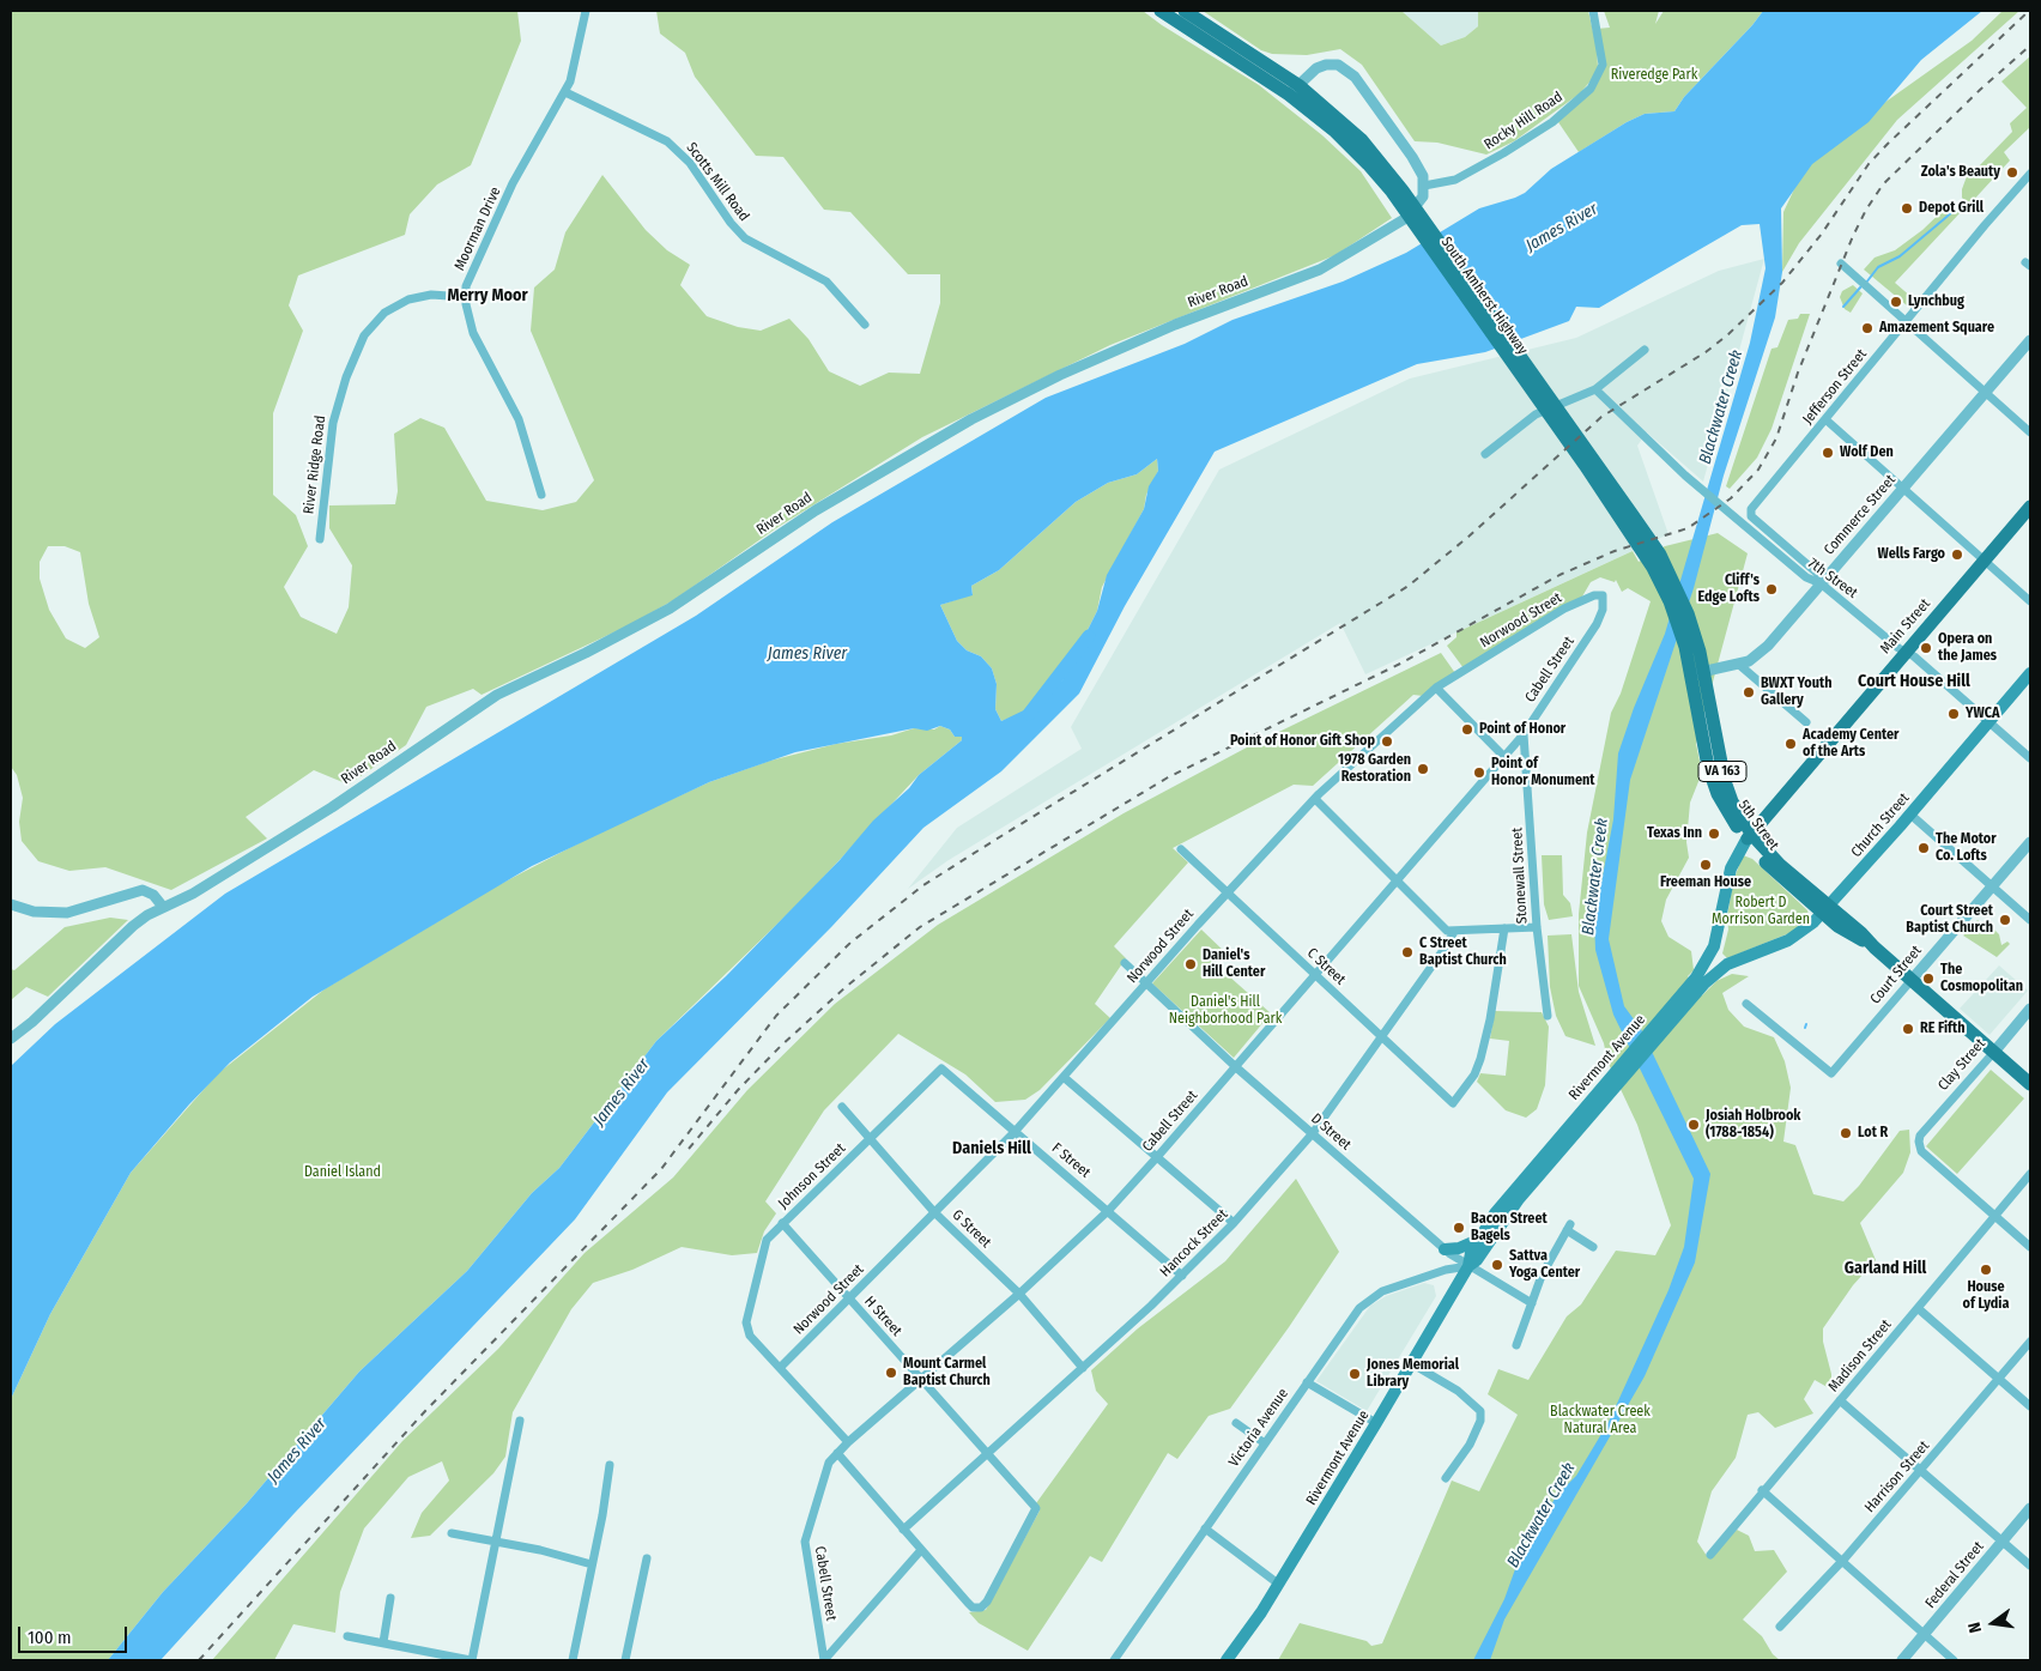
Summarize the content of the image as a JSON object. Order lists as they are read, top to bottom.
{
  "streets": {
    "main road": [
      "South Amherst Highway",
      "Main Street",
      "VA 163",
      "5th Street",
      "Church Street",
      "Rivermont Avenue"
    ],
    "street": [
      "Rocky Hill Road",
      "Scotts Mill Road",
      "Moorman Drive",
      "River Road",
      "Jefferson Street",
      "River Ridge Road",
      "Commerce Street",
      "7th Street",
      "Norwood Street",
      "Cabell Street",
      "Stonewall Street",
      "C Street",
      "Court Street",
      "Clay Street",
      "D Street",
      "F Street",
      "Johnson Street",
      "G Street",
      "Hancock Street",
      "H Street",
      "Madison Street",
      "Victoria Avenue",
      "Harrison Street",
      "Federal Street"
    ]
  },
  "crossings": [
    ["Rocky Hill Road", "River Road"],
    ["Scotts Mill Road", "Moorman Drive"],
    ["Moorman Drive", "River Ridge Road"],
    ["South Amherst Highway", "Commerce Street"],
    ["South Amherst Highway", "5th Street"],
    ["Jefferson Street", "Commerce Street"],
    ["Jefferson Street", "7th Street"],
    ["Commerce Street", "7th Street"],
    ["Commerce Street", "5th Street"],
    ["7th Street", "Main Street"],
    ["7th Street", "Church Street"],
    ["Norwood Street", "Cabell Street"],
    ["Norwood Street", "C Street"],
    ["Norwood Street", "D Street"],
    ["Norwood Street", "F Street"],
    ["Norwood Street", "Johnson Street"],
    ["Norwood Street", "G Street"],
    ["Norwood Street", "H Street"],
    ["Main Street", "5th Street"],
    ["Main Street", "Rivermont Avenue"],
    ["Cabell Street", "Stonewall Street"],
    ["Cabell Street", "C Street"],
    ["Cabell Street", "D Street"],
    ["Cabell Street", "F Street"],
    ["Cabell Street", "G Street"],
    ["Cabell Street", "H Street"],
    ["5th Street", "Church Street"],
    ["5th Street", "Court Street"],
    ["5th Street", "Clay Street"],
    ["Church Street", "Rivermont Avenue"],
    ["C Street", "Hancock Street"],
    ["Rivermont Avenue", "D Street"],
    ["Rivermont Avenue", "Victoria Avenue"],
    ["Clay Street", "Madison Street"],
    ["D Street", "Hancock Street"],
    ["D Street", "Victoria Avenue"],
    ["F Street", "Johnson Street"],
    ["F Street", "Hancock Street"],
    ["Johnson Street", "G Street"],
    ["Johnson Street", "H Street"],
    ["G Street", "Hancock Street"],
    ["Hancock Street", "H Street"]
  ],
  "districts": [
    "Merry Moor",
    "Court House Hill",
    "Daniels Hill",
    "Garland Hill"
  ],
  "water": ["James River", "Blackwater Creek"],
  "parks": [
    "Riveredge Park",
    "Robert D Morrison Garden",
    "Daniel's Hill Neighborhood Park",
    "Daniel Island",
    "Blackwater Creek Natural Area"
  ],
  "places": [
    "Zola's Beauty",
    "Depot Grill",
    "Lynchbug",
    "Amazement Square",
    "Wolf Den",
    "Wells Fargo",
    "Cliff's Edge Lofts",
    "Opera on the James",
    "BWXT Youth Gallery",
    "YWCA",
    "Point of Honor",
    "Point of Honor Gift Shop",
    "Academy Center of the Arts",
    "1978 Garden Restoration",
    "Point of Honor Monument",
    "Texas Inn",
    "The Motor Co. Lofts",
    "Freeman House",
    "Court Street Baptist Church",
    "C Street Baptist Church",
    "Daniel's Hill Center",
    "The Cosmopolitan",
    "RE Fifth",
    "Josiah Holbrook (1788-1854)",
    "Lot R",
    "Bacon Street Bagels",
    "Sattva Yoga Center",
    "House of Lydia",
    "Mount Carmel Baptist Church",
    "Jones Memorial Library"
  ],
  "scale_bar": "100 m",
  "north": "left"
}
